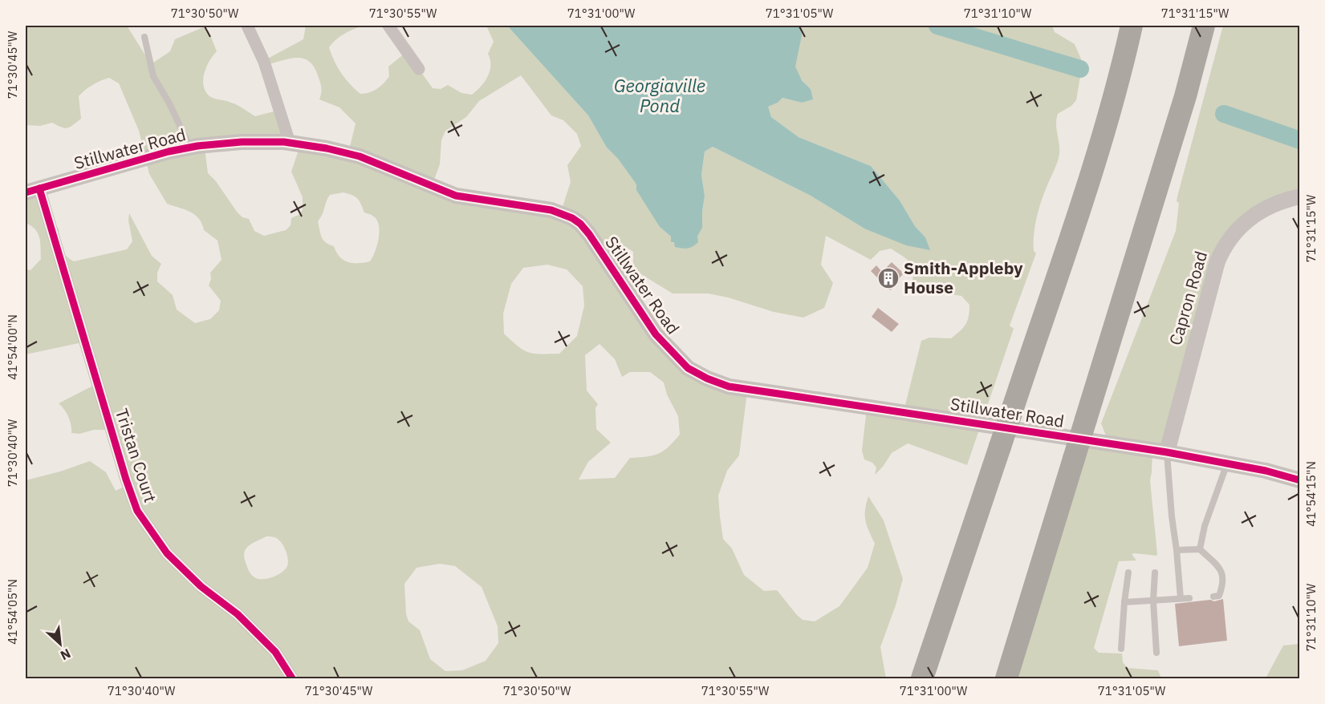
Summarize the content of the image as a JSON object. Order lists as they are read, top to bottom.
{
  "streets": {
    "street": ["Stillwater Road", "Capron Road", "Tristan Court"]
  },
  "crossings": [
    ["Stillwater Road", "Capron Road"],
    ["Stillwater Road", "Tristan Court"]
  ],
  "water": ["Georgiaville Pond"],
  "places": {
    "building": ["Smith-Appleby House"]
  },
  "north": "bottom right",
  "coordinates": [
    "71°30'50\"W",
    "71°30'55\"W",
    "71°31'00\"W",
    "71°31'05\"W",
    "71°31'10\"W",
    "71°31'15\"W",
    "71°30'45\"W",
    "41°54'00\"N",
    "71°30'40\"W",
    "41°54'15\"N",
    "41°54'05\"N"
  ]
}
